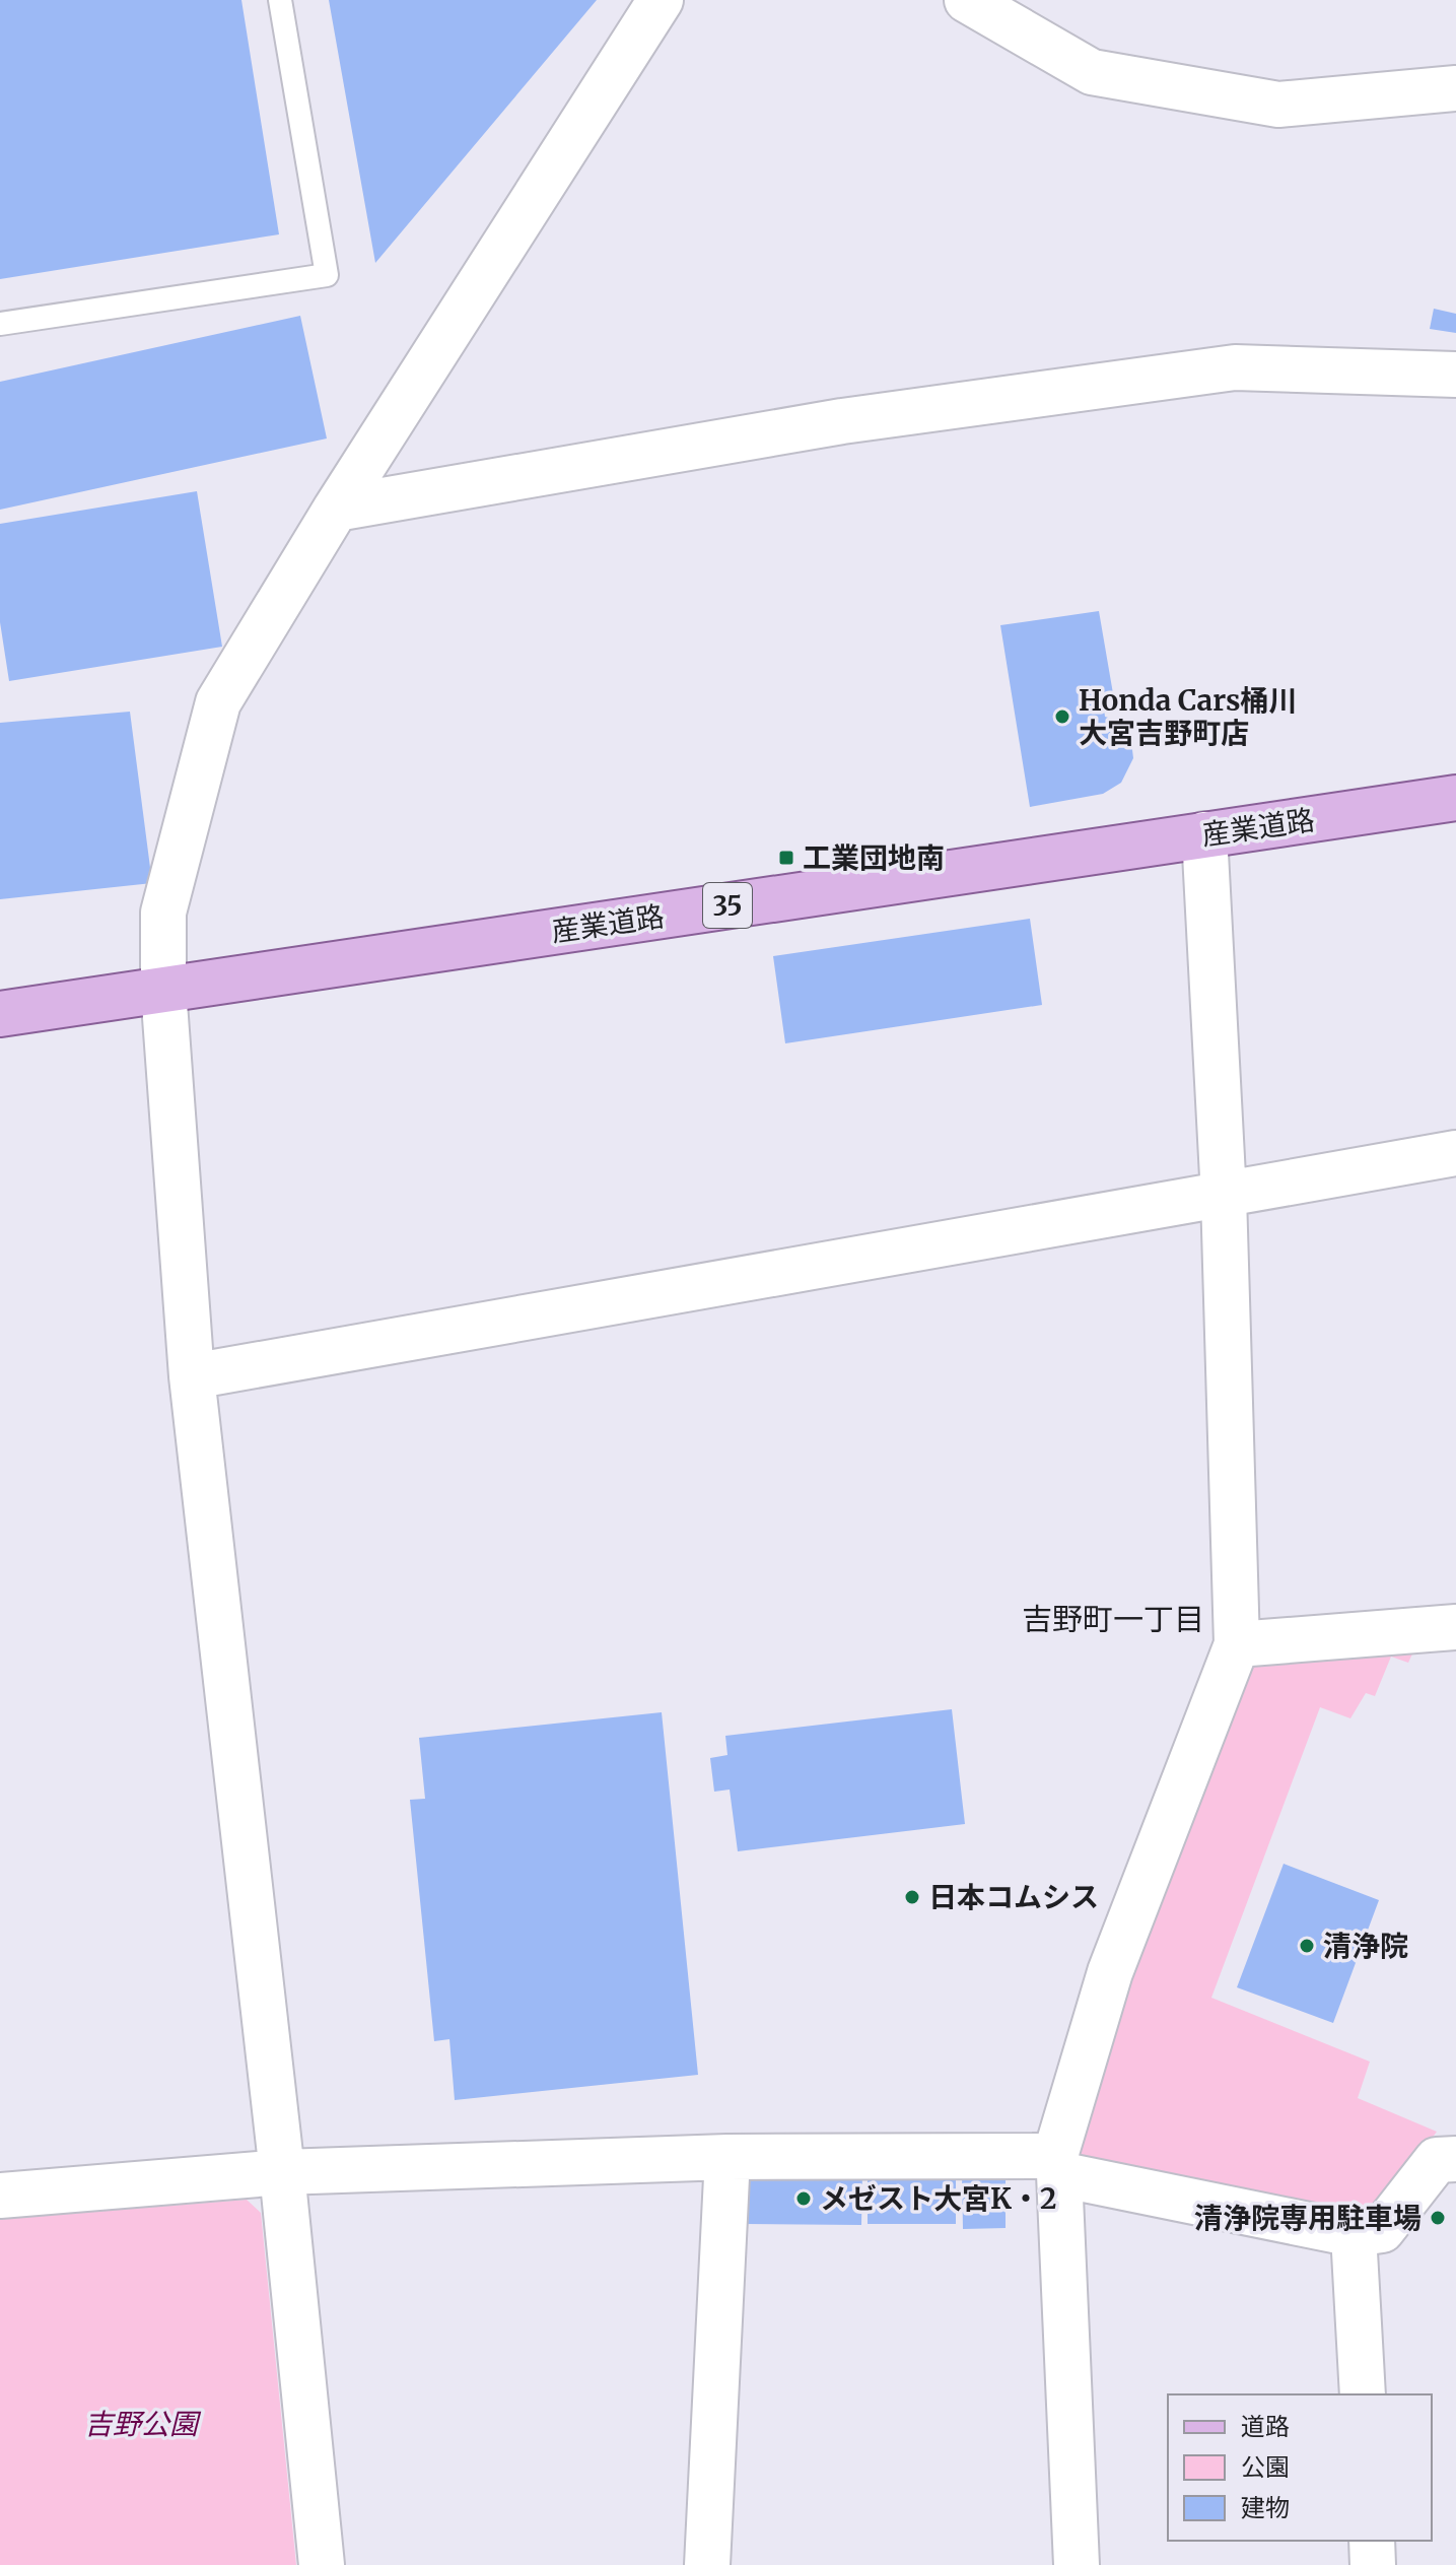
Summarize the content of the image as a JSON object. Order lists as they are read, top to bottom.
{
  "streets": {
    "main road": ["産業道路", "35"]
  },
  "districts": ["吉野町一丁目"],
  "parks": ["吉野公園"],
  "places": {
    "other": [
      "Honda Cars桶川 大宮吉野町店",
      "日本コムシス",
      "清浄院",
      "メゼスト大宮K・2",
      "清浄院専用駐車場"
    ],
    "transit": ["工業団地南"]
  },
  "legend": ["道路", "公園", "建物"]
}
